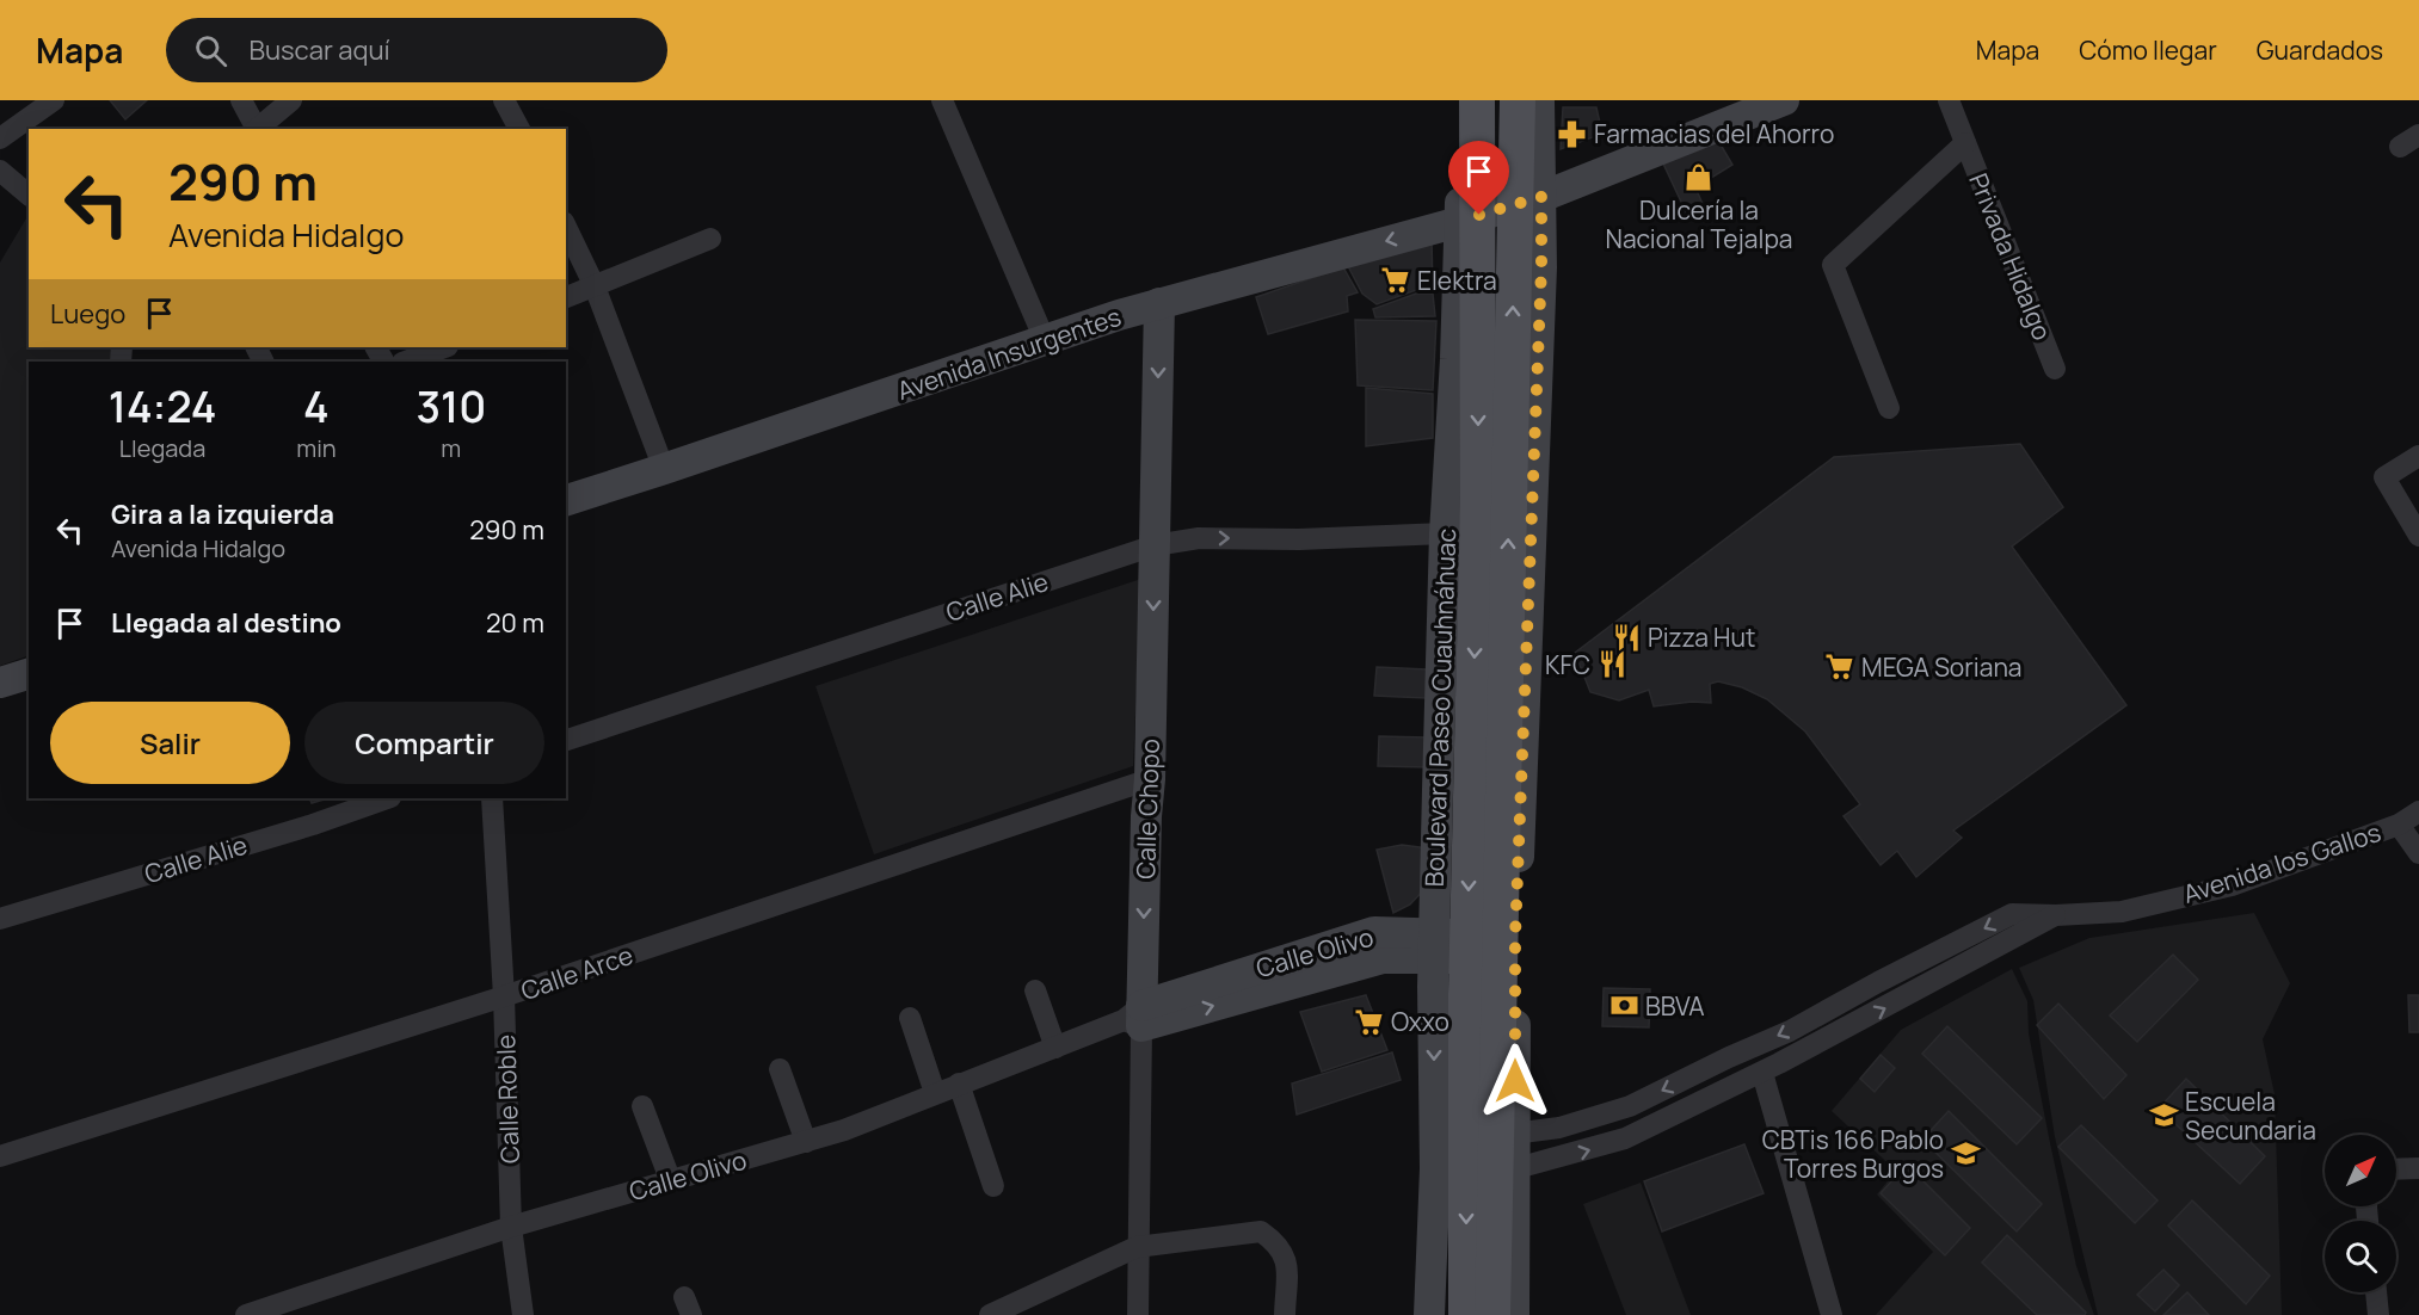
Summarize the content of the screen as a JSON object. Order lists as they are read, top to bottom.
{
  "streets": {
    "main road": ["Boulevard Paseo Cuauhnáhuac"],
    "street": [
      "Privada Hidalgo",
      "Avenida Insurgentes",
      "Calle Alie",
      "Calle Chopo",
      "Avenida los Gallos",
      "Calle Olivo",
      "Calle Arce",
      "Calle Roble"
    ]
  },
  "crossings": [
    ["Avenida Insurgentes", "Boulevard Paseo Cuauhnáhuac"],
    ["Avenida Insurgentes", "Calle Chopo"],
    ["Calle Alie", "Boulevard Paseo Cuauhnáhuac"],
    ["Calle Alie", "Calle Chopo"],
    ["Boulevard Paseo Cuauhnáhuac", "Calle Olivo"],
    ["Calle Chopo", "Calle Olivo"],
    ["Calle Chopo", "Calle Arce"],
    ["Calle Olivo", "Calle Roble"],
    ["Calle Arce", "Calle Roble"]
  ],
  "one_way": ["Calle Chopo"],
  "places": {
    "pharmacy": ["Farmacias del Ahorro"],
    "shop": ["Dulcería la Nacional Tejalpa"],
    "supermarket": ["Elektra", "MEGA Soriana", "Oxxo"],
    "restaurant": ["Pizza Hut", "KFC"],
    "bank": ["BBVA"],
    "school or university": ["Escuela Secundaria", "CBTis 166 Pablo Torres Burgos"]
  },
  "north": "top right",
  "page": {
    "header": "Mapa",
    "search": "Buscar aquí",
    "nav": ["Mapa", "Cómo llegar", "Guardados"],
    "turn": ["290 m", "Avenida Hidalgo"],
    "then": "Luego",
    "eta": [
      "14:24",
      "Llegada",
      "4",
      "min",
      "310",
      "m"
    ],
    "list": [
      {
        "name": "Gira a la izquierda",
        "note": "Avenida Hidalgo",
        "value": "290 m"
      },
      {
        "name": "Llegada al destino",
        "value": "20 m"
      }
    ],
    "buttons": ["Salir", "Compartir"]
  }
}
